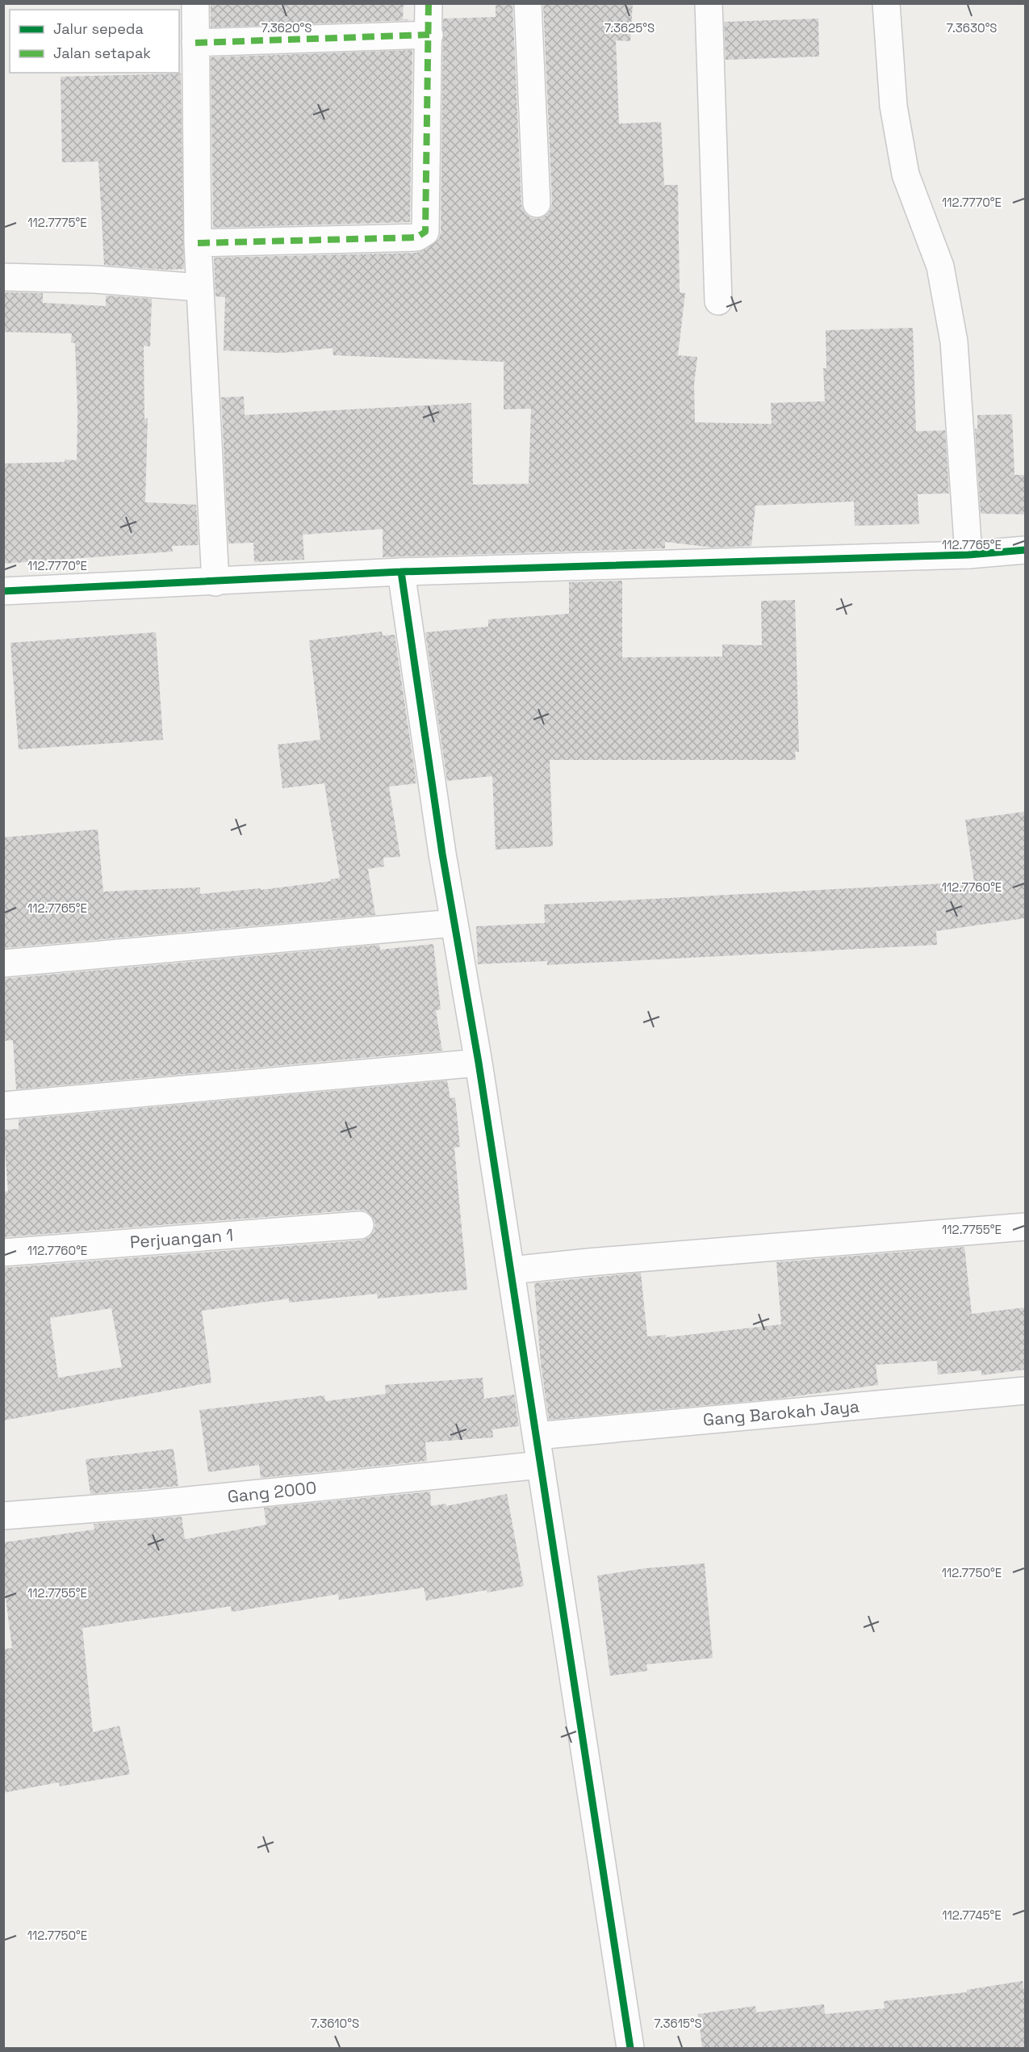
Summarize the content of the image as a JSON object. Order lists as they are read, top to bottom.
{
  "streets": {
    "street": ["Perjuangan 1", "Gang Barokah Jaya", "Gang 2000"]
  },
  "legend": ["Jalur sepeda", "Jalan setapak"],
  "coordinates": [
    "7.3620°S",
    "7.3625°S",
    "7.3630°S",
    "112.7770°E",
    "112.7775°E",
    "112.7765°E",
    "112.7760°E",
    "112.7755°E",
    "112.7750°E",
    "112.7745°E",
    "7.3610°S",
    "7.3615°S"
  ]
}
